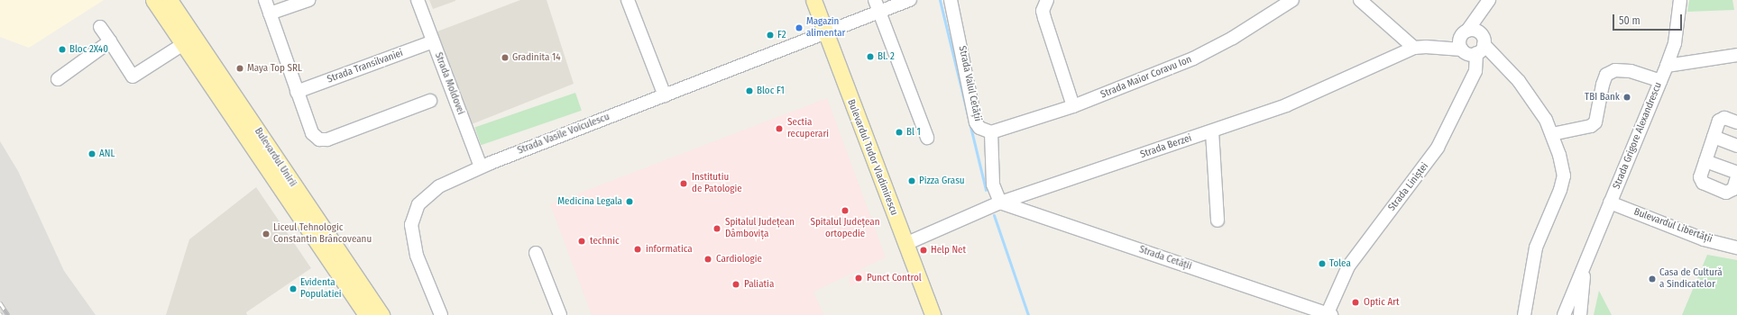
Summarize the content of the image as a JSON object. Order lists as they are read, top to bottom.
{
  "streets": {
    "main road": ["Bulevardul Unirii", "Bulevardul Tudor Vladimirescu"],
    "street": [
      "Strada Transilvaniei",
      "Strada Maior Coravu Ion",
      "Strada Moldovei",
      "Strada Valul Cetății",
      "Strada Vasile Voiculescu",
      "Strada Grigore Alexandrescu",
      "Strada Berzei",
      "Strada Liniștei",
      "Bulevardul Libertății",
      "Strada Cetății"
    ]
  },
  "crossings": [
    ["Strada Transilvaniei", "Strada Moldovei"],
    ["Strada Maior Coravu Ion", "Strada Valul Cetății"],
    ["Strada Moldovei", "Strada Vasile Voiculescu"],
    ["Strada Valul Cetății", "Strada Berzei"],
    ["Strada Valul Cetății", "Strada Cetății"],
    ["Strada Vasile Voiculescu", "Bulevardul Tudor Vladimirescu"],
    ["Strada Grigore Alexandrescu", "Bulevardul Libertății"],
    ["Strada Berzei", "Bulevardul Tudor Vladimirescu"],
    ["Strada Berzei", "Strada Cetății"],
    ["Strada Liniștei", "Strada Cetății"]
  ],
  "places": [
    "Magazin alimentar",
    "F2",
    "Bloc 2X40",
    "Bl. 2",
    "Gradinita 14",
    "Maya Top SRL",
    "Bloc F1",
    "TBI Bank",
    "Sectia recuperari",
    "Bl 1",
    "ANL",
    "Pizza Grasu",
    "Institutiu de Patologie",
    "Medicina Legala",
    "Spitalul Județean ortopedie",
    "Spitalul Județean Dâmbovița",
    "Liceul Tehnologic Constantin Brâncoveanu",
    "technic",
    "informatica",
    "Help Net",
    "Cardiologie",
    "Tolea",
    "Punct Control",
    "Casa de Cultură a Sindicatelor",
    "Paliatia",
    "Evidenta Populatiei",
    "Optic Art"
  ],
  "scale_bar": "50 m"
}
